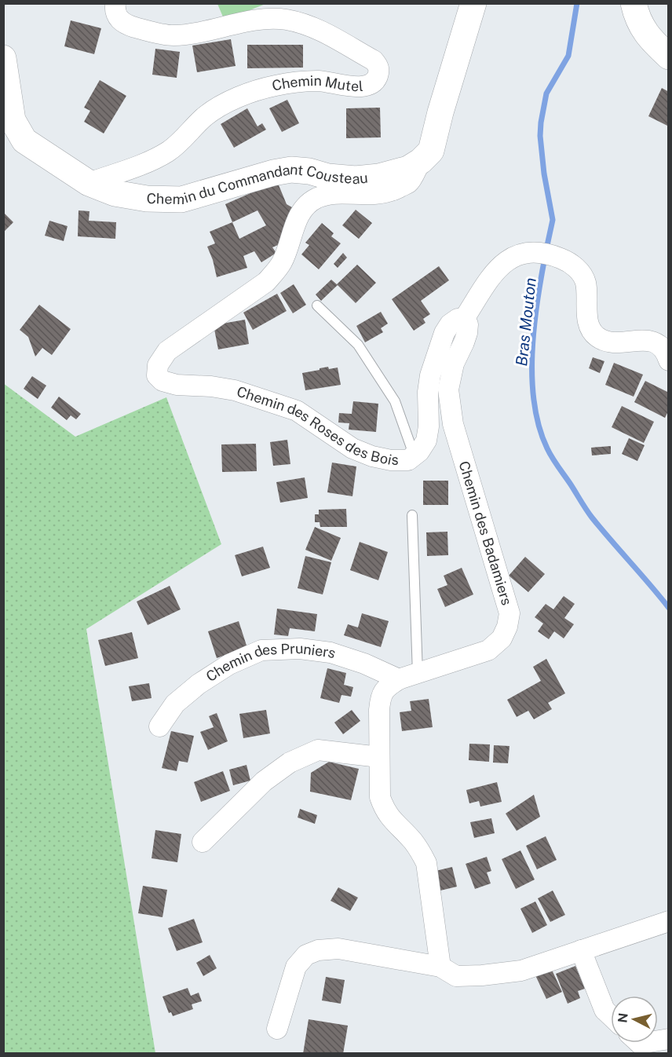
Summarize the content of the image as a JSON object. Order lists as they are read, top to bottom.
{
  "streets": {
    "main road": ["Chemin du Commandant Cousteau"],
    "street": [
      "Chemin Mutel",
      "Chemin des Roses des Bois",
      "Chemin des Badamiers",
      "Chemin des Pruniers"
    ]
  },
  "crossings": [
    ["Chemin Mutel", "Chemin du Commandant Cousteau"],
    ["Chemin du Commandant Cousteau", "Chemin des Roses des Bois"],
    ["Chemin des Roses des Bois", "Chemin des Badamiers"],
    ["Chemin des Badamiers", "Chemin des Pruniers"]
  ],
  "water": ["Bras Mouton"],
  "north": "left"
}
